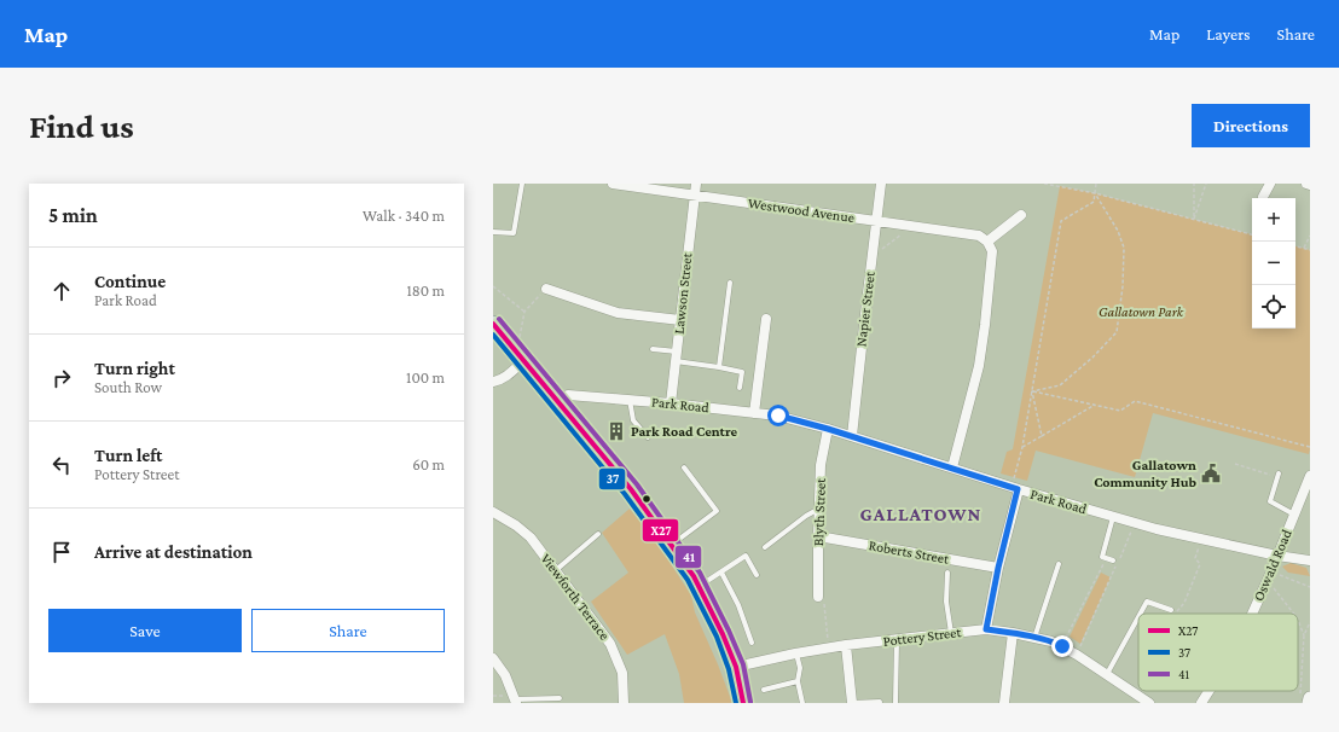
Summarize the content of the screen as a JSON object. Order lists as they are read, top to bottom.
{
  "streets": {
    "street": [
      "Westwood Avenue",
      "Lawson Street",
      "Napier Street",
      "Park Road",
      "Blyth Street",
      "Roberts Street",
      "Oswald Road",
      "Viewforth Terrace",
      "Pottery Street"
    ]
  },
  "crossings": [
    ["Westwood Avenue", "Lawson Street"],
    ["Westwood Avenue", "Napier Street"],
    ["Lawson Street", "Park Road"],
    ["Napier Street", "Park Road"],
    ["Park Road", "Blyth Street"],
    ["Park Road", "Oswald Road"],
    ["Blyth Street", "Roberts Street"]
  ],
  "districts": ["GALLATOWN"],
  "parks": ["Gallatown Park"],
  "places": {
    "building": ["Park Road Centre"],
    "public building": ["Gallatown Community Hub"]
  },
  "lines": ["transit line 41", "transit line X27", "transit line 37"],
  "legend": ["X27", "37", "41"],
  "page": {
    "header": "Map",
    "nav": ["Map", "Layers", "Share"],
    "buttons": [
      "Directions",
      ["Save", "Share"]
    ],
    "title": "Find us",
    "heading": ["5 min", "Walk · 340 m"],
    "map_buttons": ["+", "−"],
    "list": [
      ["Continue", "Park Road", "180 m"],
      ["Turn right", "South Row", "100 m"],
      ["Turn left", "Pottery Street", "60 m"],
      "Arrive at destination"
    ]
  }
}
